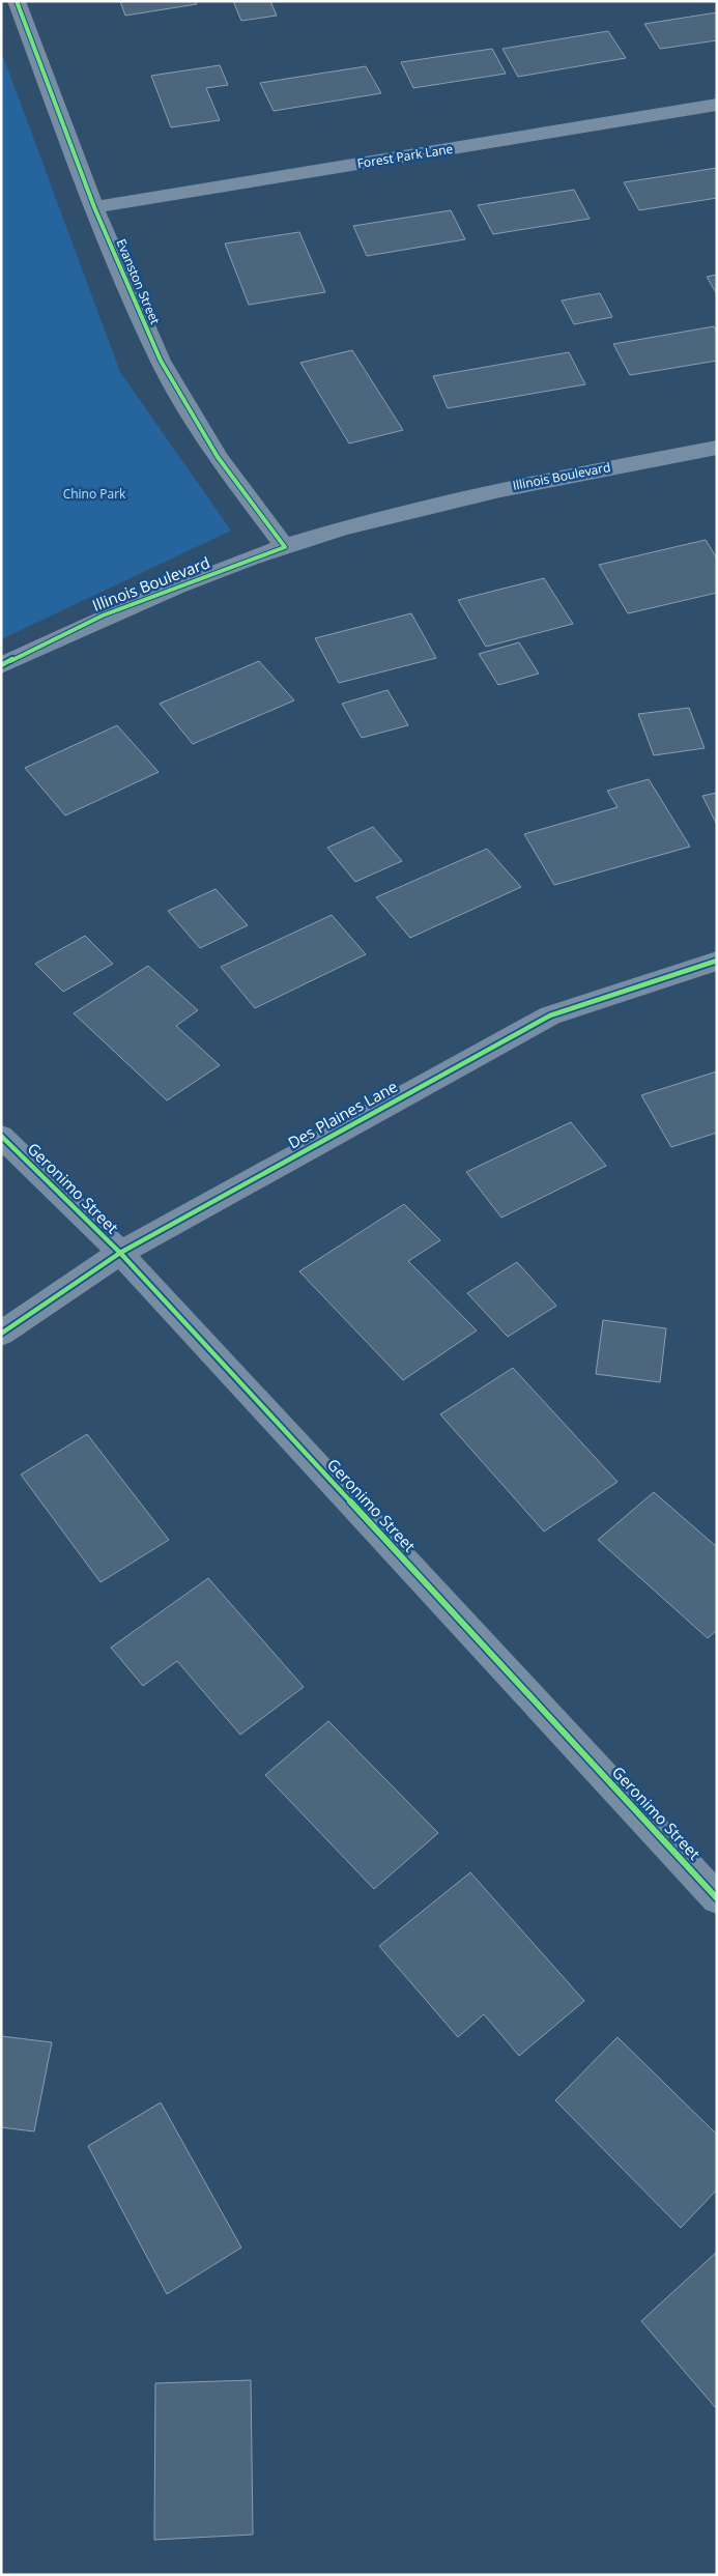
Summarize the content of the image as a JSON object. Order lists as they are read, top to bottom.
{
  "streets": {
    "street": [
      "Forest Park Lane",
      "Evanston Street",
      "Illinois Boulevard",
      "Des Plaines Lane",
      "Geronimo Street"
    ]
  },
  "crossings": [
    ["Forest Park Lane", "Evanston Street"],
    ["Evanston Street", "Illinois Boulevard"],
    ["Des Plaines Lane", "Geronimo Street"]
  ],
  "parks": ["Chino Park"]
}
